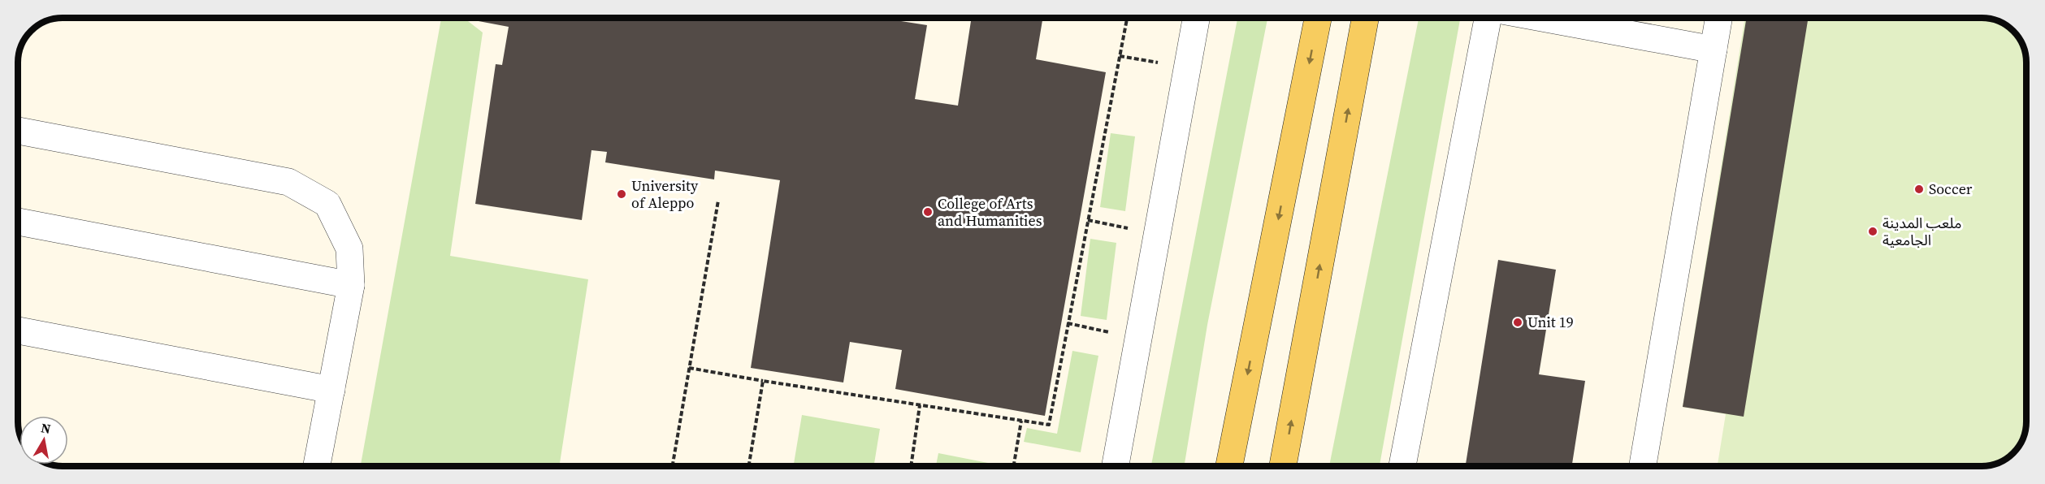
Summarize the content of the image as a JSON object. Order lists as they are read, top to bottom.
{
  "places": [
    "Soccer",
    "University of Aleppo",
    "College of Arts and Humanities",
    "ملعب المدينة الجامعية",
    "Unit 19"
  ],
  "north": "top"
}
